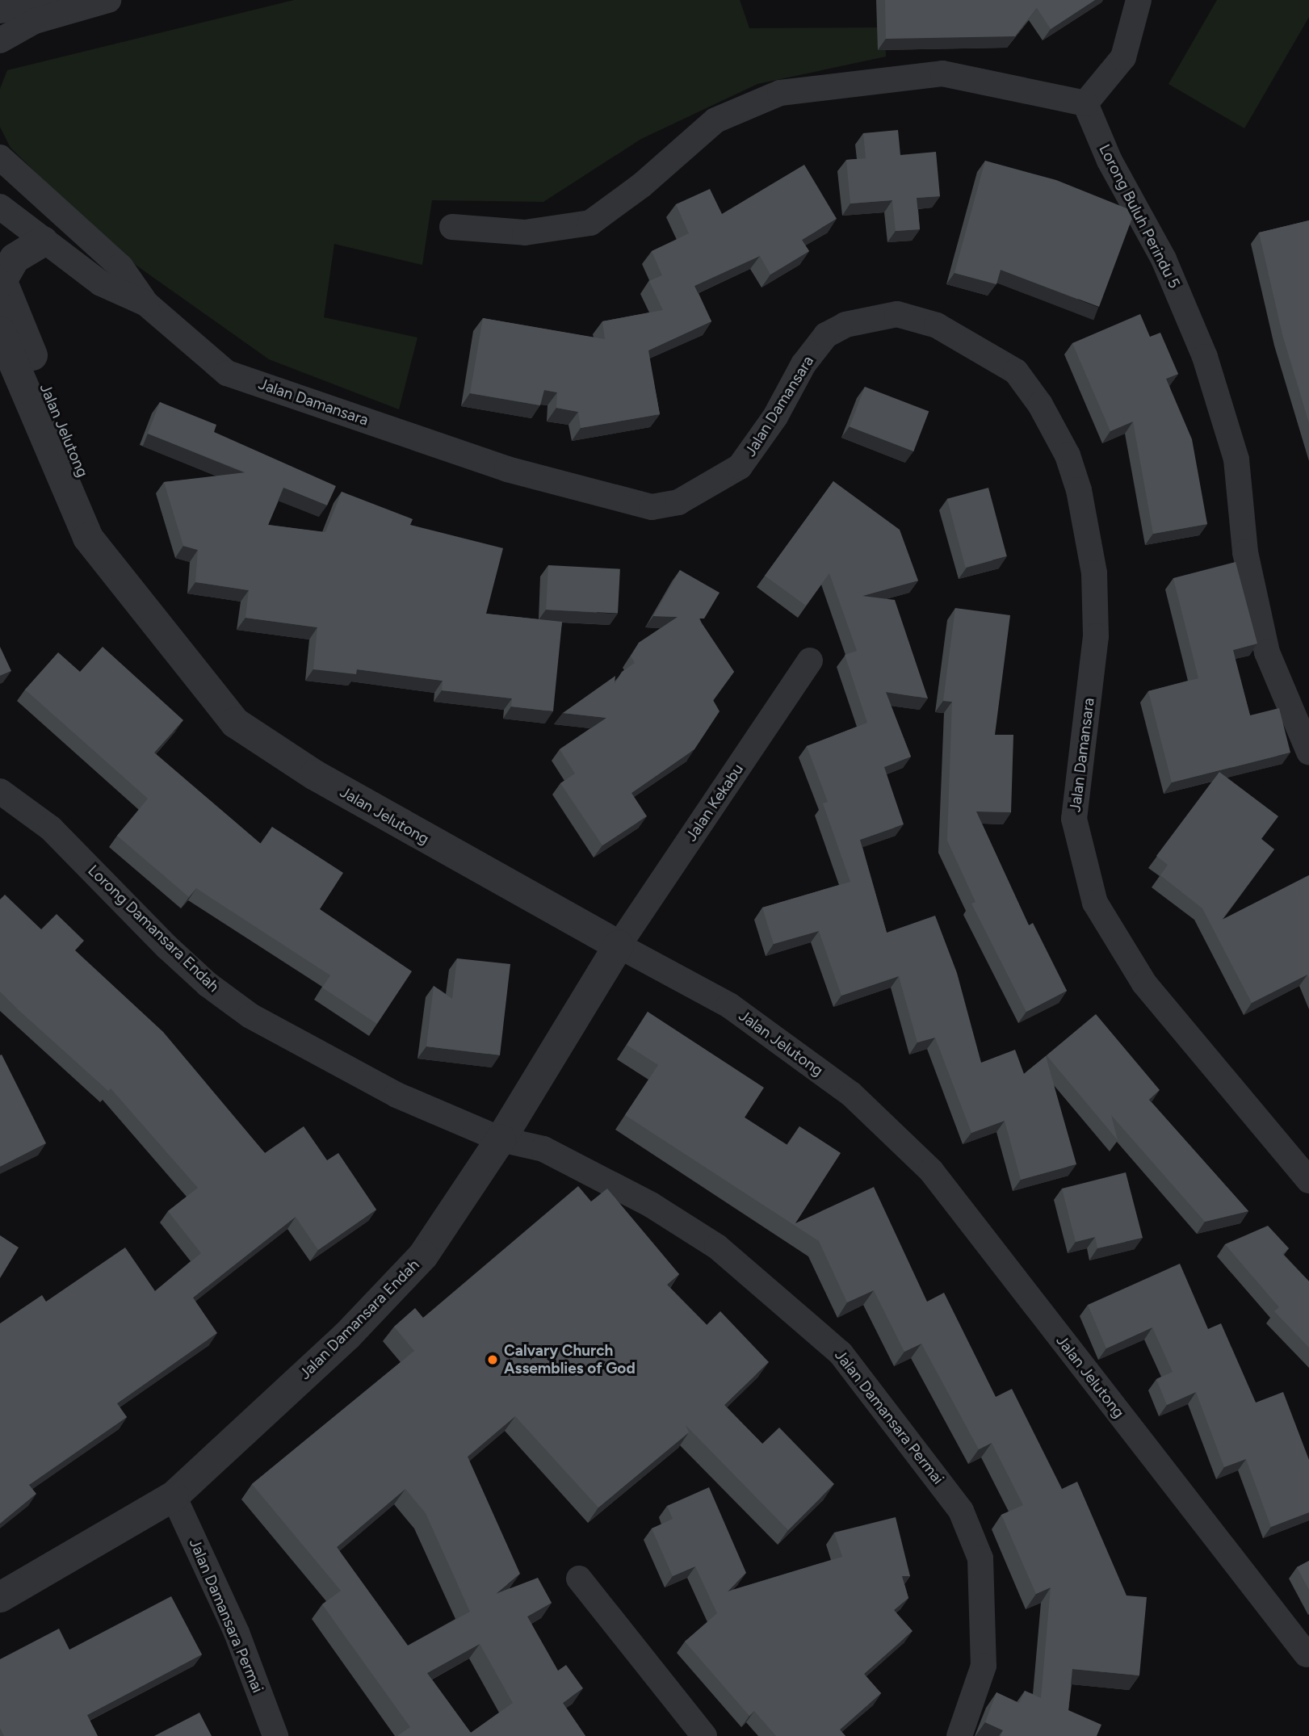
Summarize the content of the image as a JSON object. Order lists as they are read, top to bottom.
{
  "streets": {
    "street": [
      "Lorong Buluh Perindu 5",
      "Jalan Damansara",
      "Jalan Jelutong",
      "Jalan Kekabu",
      "Lorong Damansara Endah",
      "Jalan Damansara Endah",
      "Jalan Damansara Permai"
    ]
  },
  "crossings": [
    ["Jalan Jelutong", "Jalan Kekabu"],
    ["Jalan Jelutong", "Jalan Damansara Endah"],
    ["Jalan Kekabu", "Jalan Damansara Endah"],
    ["Lorong Damansara Endah", "Jalan Damansara Endah"],
    ["Lorong Damansara Endah", "Jalan Damansara Permai"],
    ["Jalan Damansara Endah", "Jalan Damansara Permai"]
  ],
  "places": ["Calvary Church Assemblies of God"]
}
